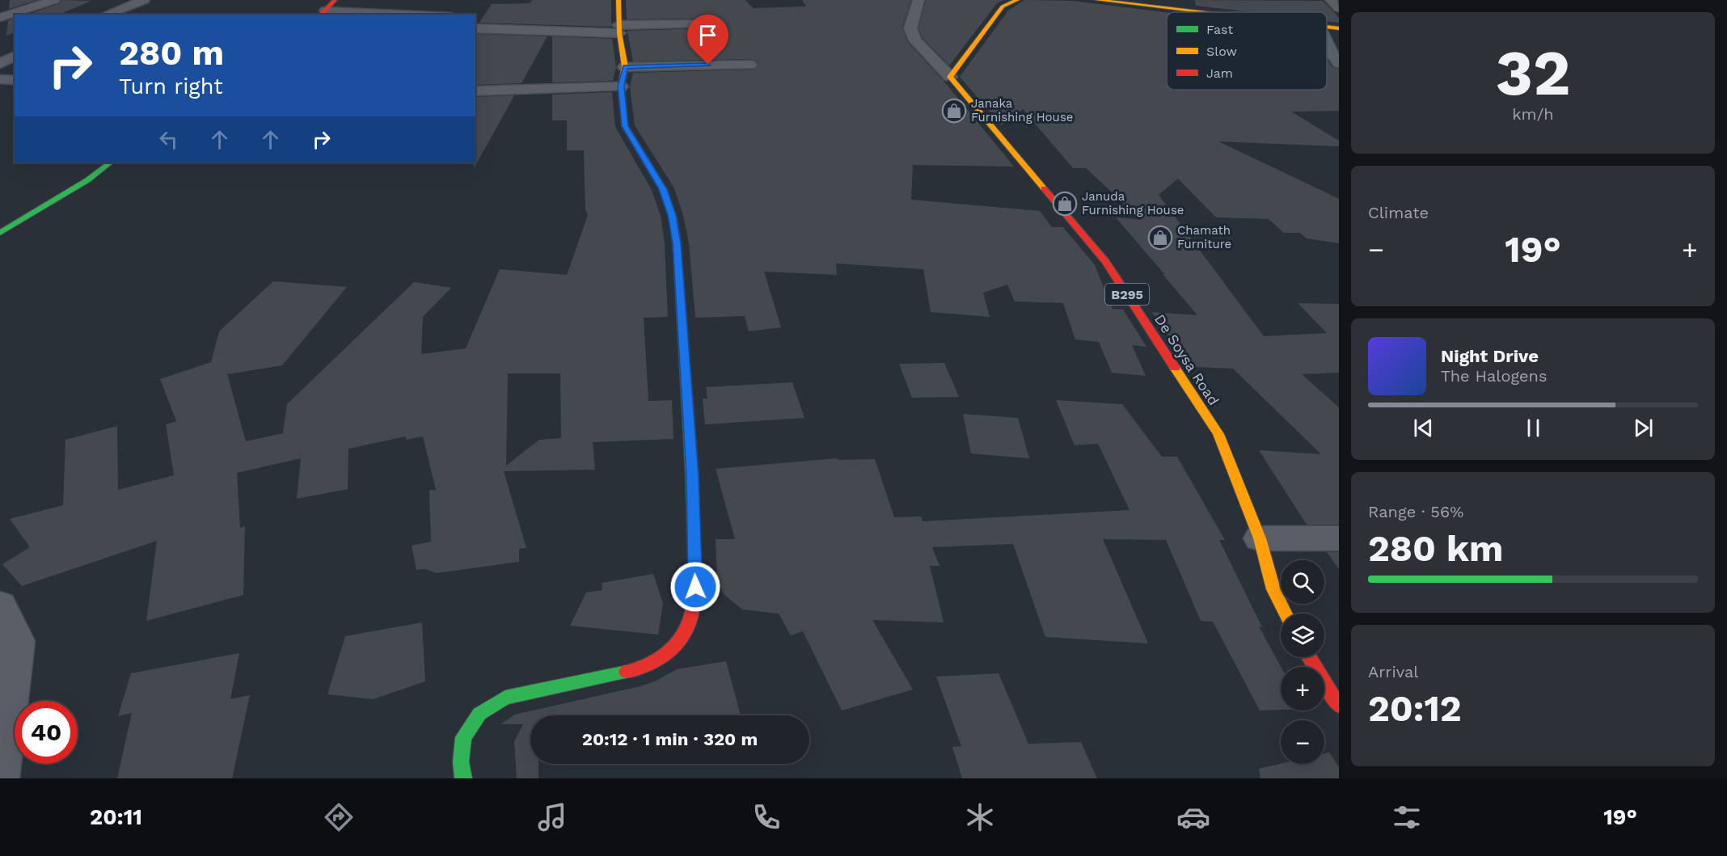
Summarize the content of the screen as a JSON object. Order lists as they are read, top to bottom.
{
  "streets": {
    "main road": ["B295", "De Soysa Road"]
  },
  "places": {
    "shop": ["Janaka Furnishing House", "Januda Furnishing House", "Chamath Furniture"]
  },
  "legend": ["Fast", "Slow", "Jam"],
  "page": {
    "tile": [
      ["32", "km/h"],
      "Climate",
      ["Range · 56%", "280 km"],
      ["Arrival", "20:12"]
    ],
    "turn": ["280 m", "Turn right"],
    "heat": ["−", "19°", "+"],
    "song": ["Night Drive", "The Halogens"],
    "map_buttons": ["+", "−"],
    "limit": "40",
    "trip": "20:12 · 1 min · 320 m",
    "tabs": ["20:11", "19°"]
  }
}
